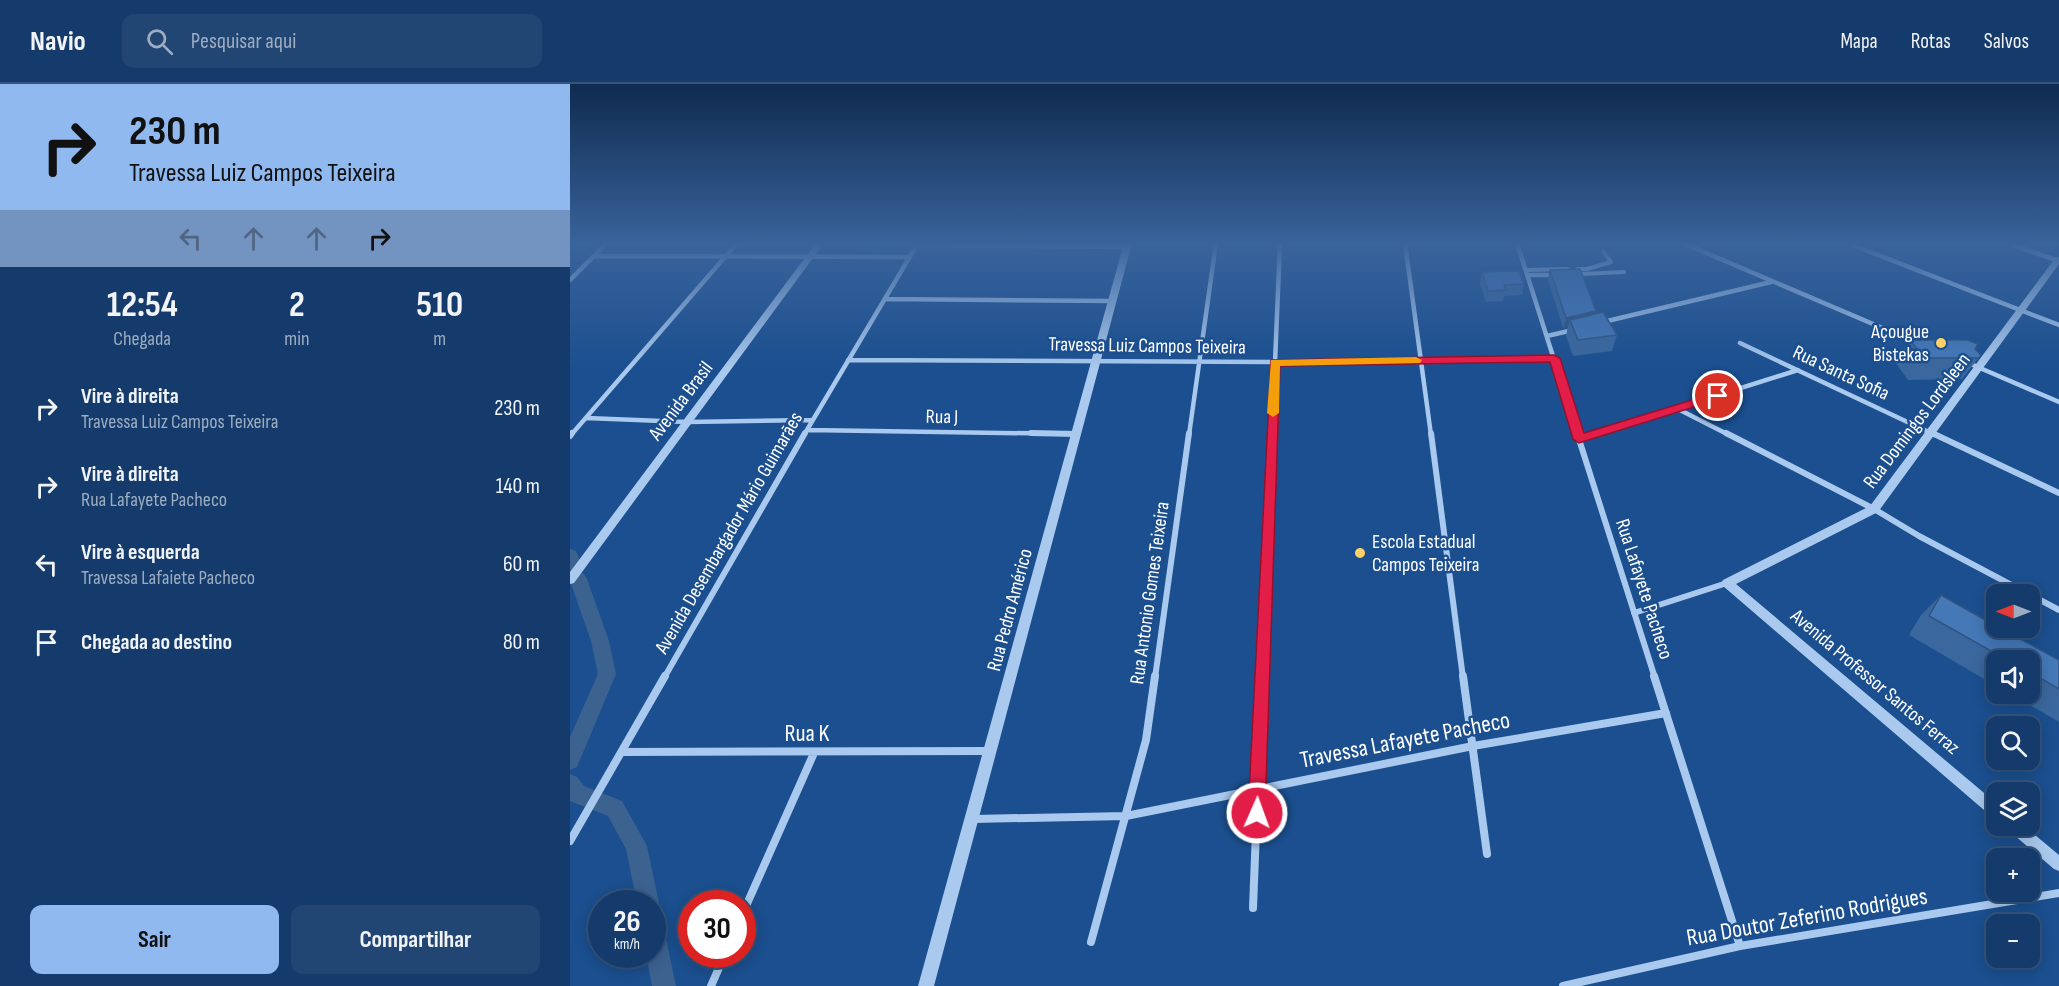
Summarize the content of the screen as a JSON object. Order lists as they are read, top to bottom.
{
  "streets": {
    "street": [
      "Travessa Luiz Campos Teixeira",
      "Rua Santa Sofia",
      "Avenida Brasil",
      "Rua J",
      "Rua Domingos Lordsleen",
      "Avenida Desembargador Mário Guimarães",
      "Rua Lafayete Pacheco",
      "Rua Antonio Gomes Teixeira",
      "Rua Pedro Américo",
      "Avenida Professor Santos Ferraz",
      "Rua K",
      "Travessa Lafayete Pacheco",
      "Rua Doutor Zeferino Rodrigues"
    ]
  },
  "crossings": [
    ["Travessa Luiz Campos Teixeira", "Avenida Desembargador Mário Guimarães"],
    ["Travessa Luiz Campos Teixeira", "Rua Lafayete Pacheco"],
    ["Travessa Luiz Campos Teixeira", "Rua Antonio Gomes Teixeira"],
    ["Travessa Luiz Campos Teixeira", "Rua Pedro Américo"],
    ["Rua Santa Sofia", "Rua Domingos Lordsleen"],
    ["Rua J", "Avenida Desembargador Mário Guimarães"],
    ["Rua J", "Rua Pedro Américo"],
    ["Rua Domingos Lordsleen", "Rua Lafayete Pacheco"],
    ["Rua Domingos Lordsleen", "Avenida Professor Santos Ferraz"],
    ["Avenida Desembargador Mário Guimarães", "Rua K"],
    ["Rua Lafayete Pacheco", "Travessa Lafayete Pacheco"],
    ["Rua Lafayete Pacheco", "Rua Doutor Zeferino Rodrigues"],
    ["Rua Antonio Gomes Teixeira", "Travessa Lafayete Pacheco"],
    ["Rua Pedro Américo", "Rua K"],
    ["Rua Pedro Américo", "Travessa Lafayete Pacheco"]
  ],
  "places": ["Açougue Bistekas", "Escola Estadual Campos Teixeira"],
  "north": "left",
  "page": {
    "header": "Navio",
    "search": "Pesquisar aqui",
    "nav": ["Mapa", "Rotas", "Salvos"],
    "turn": ["230 m", "Travessa Luiz Campos Teixeira"],
    "eta": [
      "12:54",
      "Chegada",
      "2",
      "min",
      "510",
      "m"
    ],
    "list": [
      {
        "name": "Vire à direita",
        "note": "Travessa Luiz Campos Teixeira",
        "value": "230 m"
      },
      {
        "name": "Vire à direita",
        "note": "Rua Lafayete Pacheco",
        "value": "140 m"
      },
      {
        "name": "Vire à esquerda",
        "note": "Travessa Lafaiete Pacheco",
        "value": "60 m"
      },
      {
        "name": "Chegada ao destino",
        "value": "80 m"
      }
    ],
    "map_buttons": ["+", "−"],
    "speed": "26 km/h",
    "limit": "30",
    "buttons": ["Sair", "Compartilhar"]
  }
}
